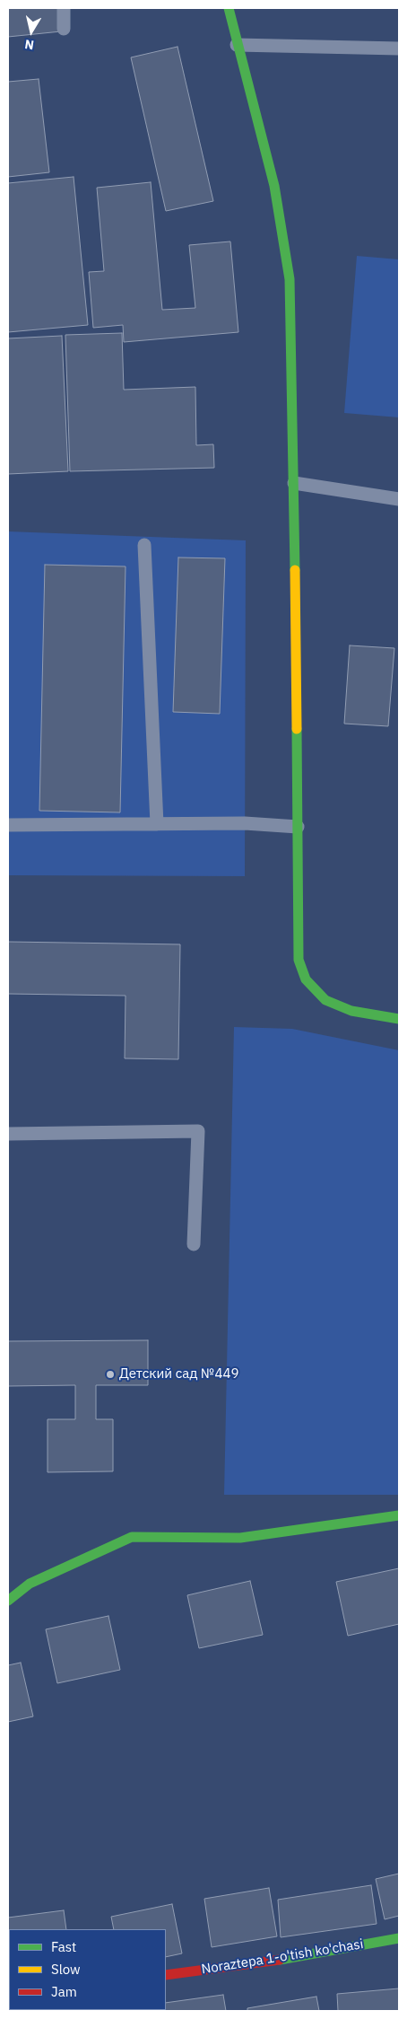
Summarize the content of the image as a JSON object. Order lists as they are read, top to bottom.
{
  "streets": {
    "street": ["Noraztepa 1-o'tish ko'chasi"]
  },
  "places": ["Детский сад №449"],
  "legend": ["Fast", "Slow", "Jam"],
  "north": "bottom"
}
